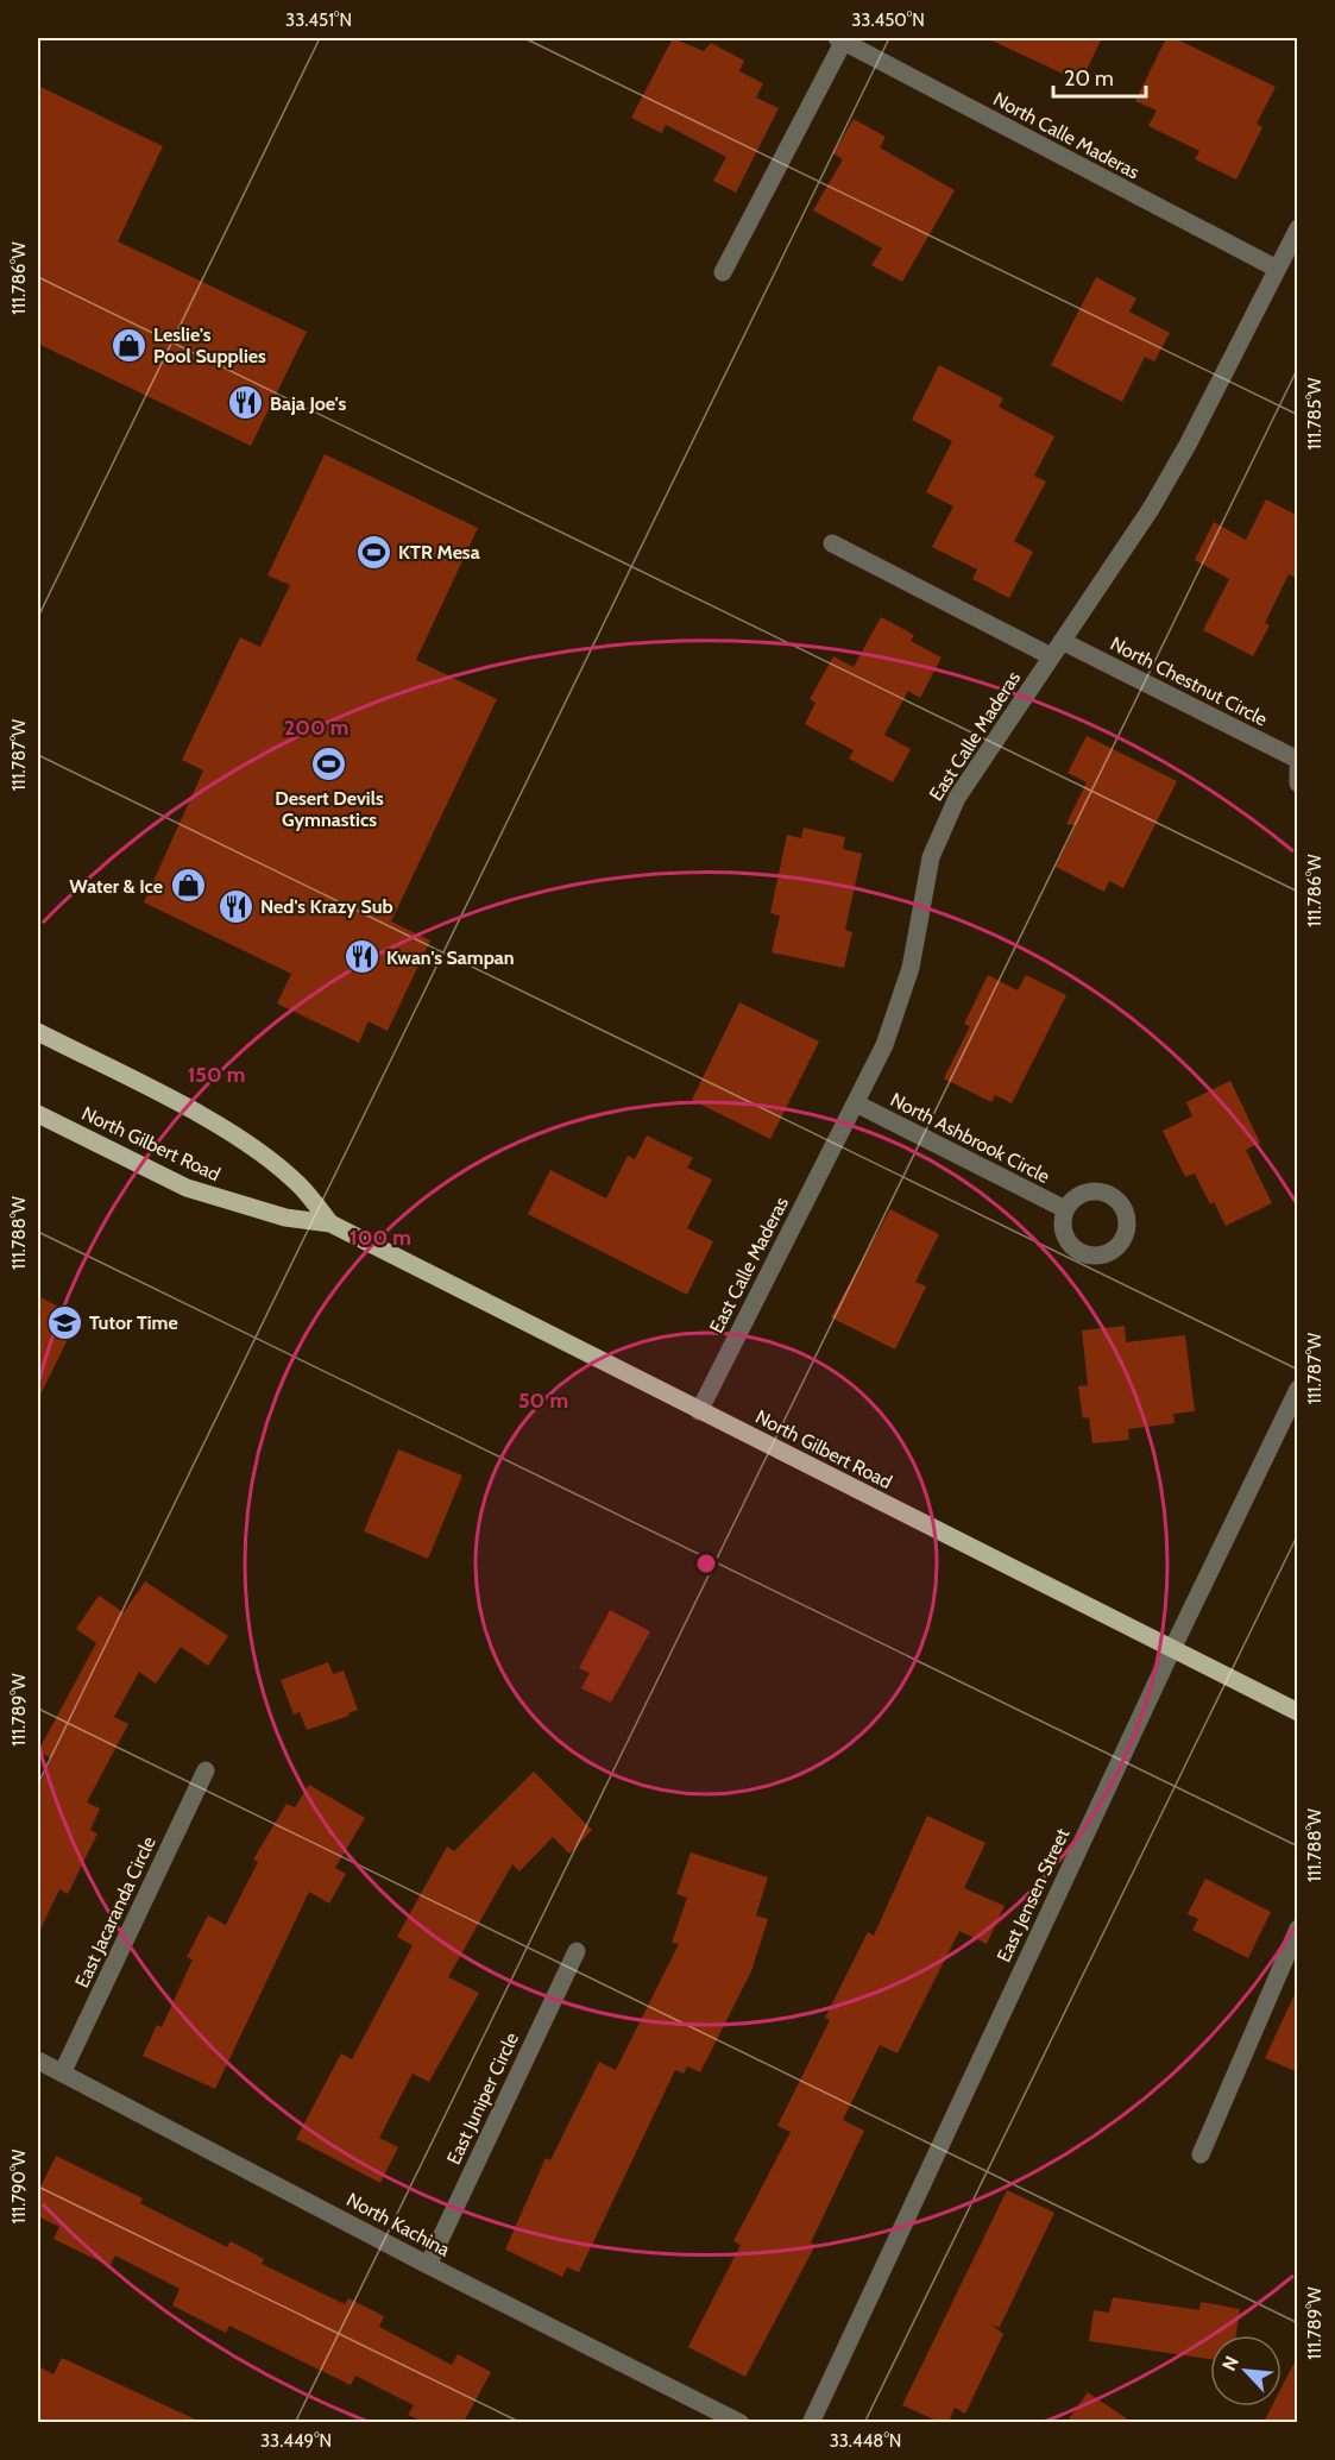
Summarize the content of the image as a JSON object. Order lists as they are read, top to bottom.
{
  "streets": {
    "main road": ["North Gilbert Road"],
    "street": [
      "North Calle Maderas",
      "North Chestnut Circle",
      "East Calle Maderas",
      "North Ashbrook Circle",
      "East Jensen Street",
      "East Jacaranda Circle",
      "East Juniper Circle",
      "North Kachina"
    ]
  },
  "crossings": [
    ["North Calle Maderas", "East Calle Maderas"],
    ["North Chestnut Circle", "East Calle Maderas"],
    ["East Calle Maderas", "North Ashbrook Circle"],
    ["East Calle Maderas", "North Gilbert Road"],
    ["North Gilbert Road", "East Jensen Street"],
    ["East Jacaranda Circle", "North Kachina"],
    ["East Juniper Circle", "North Kachina"]
  ],
  "places": {
    "shop": ["Leslie's Pool Supplies", "Water & Ice"],
    "restaurant": ["Baja Joe's", "Ned's Krazy Sub", "Kwan's Sampan"],
    "sports": ["KTR Mesa", "Desert Devils Gymnastics"],
    "school or university": ["Tutor Time"]
  },
  "scale_bar": "20 m",
  "north": "top left",
  "coordinates": [
    "33.451°N",
    "33.450°N",
    "111.786°W",
    "111.785°W",
    "111.787°W",
    "111.788°W",
    "111.789°W",
    "111.790°W",
    "33.449°N",
    "33.448°N"
  ],
  "rings": [
    "200 m",
    "150 m",
    "100 m",
    "50 m"
  ]
}
